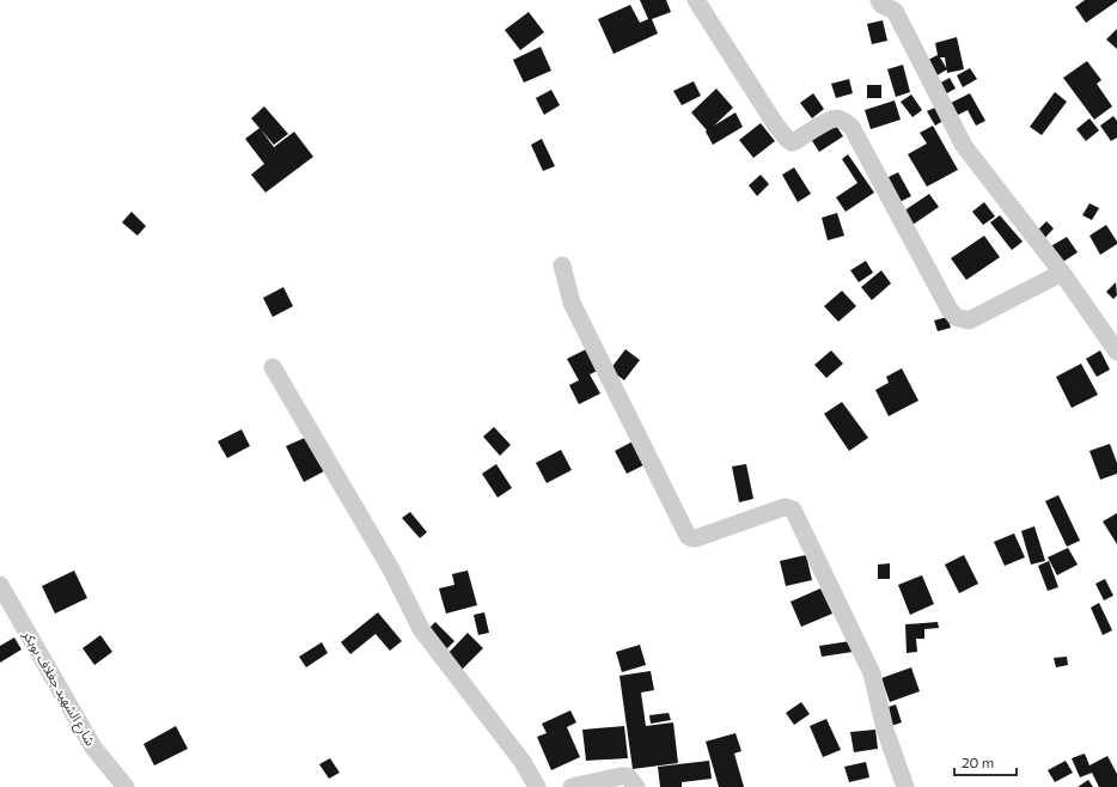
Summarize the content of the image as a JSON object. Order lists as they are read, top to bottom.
{
  "streets": {
    "street": ["شارع الشهيد جغلاف بوبكر"]
  },
  "scale_bar": "20 m"
}
